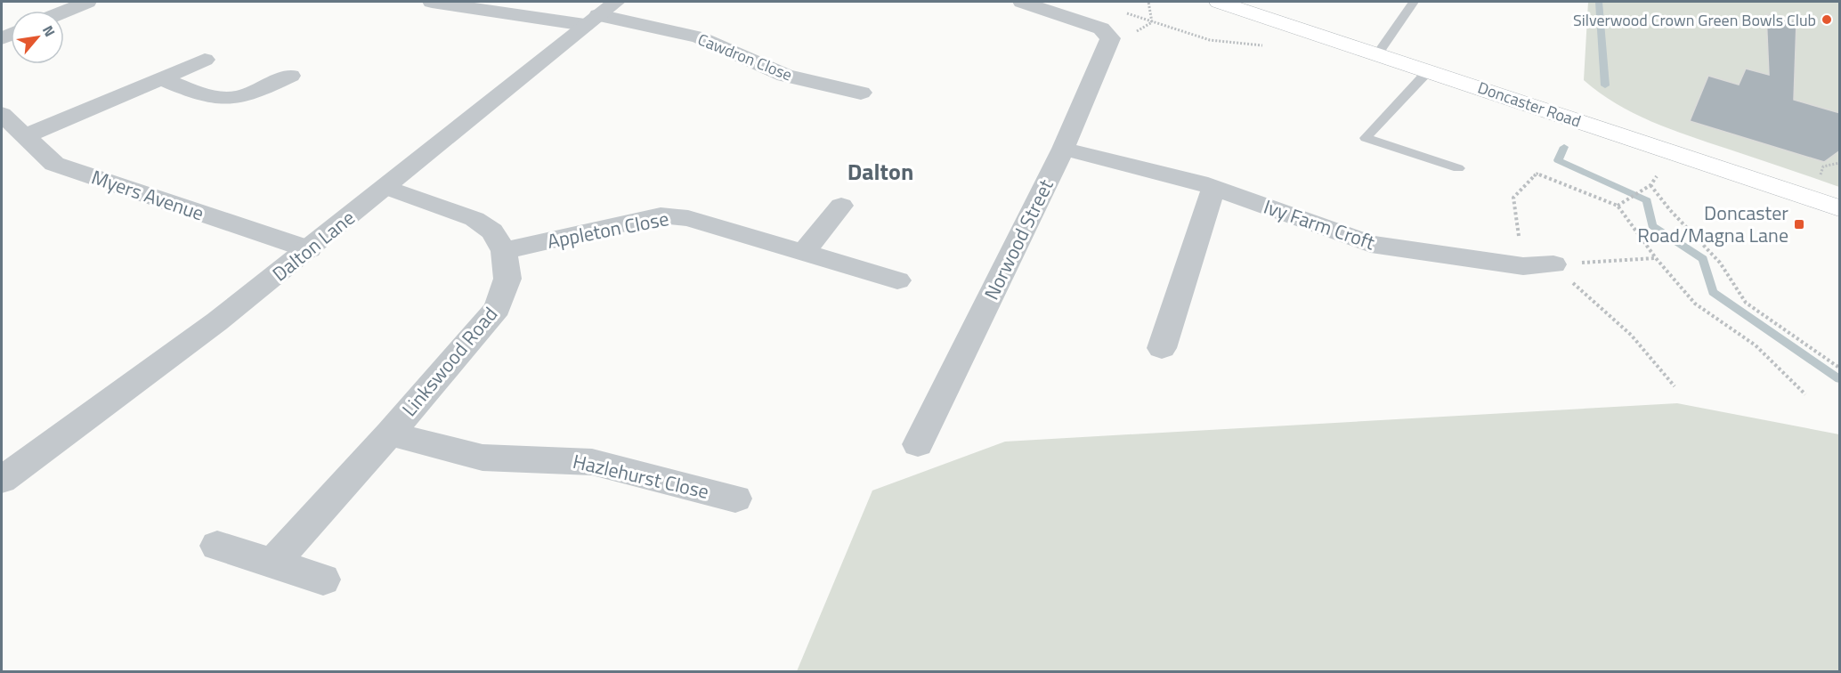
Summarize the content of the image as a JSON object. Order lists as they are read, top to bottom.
{
  "streets": {
    "main road": ["Doncaster Road"],
    "street": [
      "Cawdron Close",
      "Myers Avenue",
      "Ivy Farm Croft",
      "Appleton Close",
      "Norwood Street",
      "Dalton Lane",
      "Linkswood Road",
      "Hazlehurst Close"
    ]
  },
  "crossings": [
    ["Cawdron Close", "Dalton Lane"],
    ["Myers Avenue", "Dalton Lane"],
    ["Ivy Farm Croft", "Norwood Street"],
    ["Appleton Close", "Linkswood Road"],
    ["Dalton Lane", "Linkswood Road"],
    ["Linkswood Road", "Hazlehurst Close"]
  ],
  "districts": ["Dalton"],
  "places": {
    "other": ["Silverwood Crown Green Bowls Club"],
    "transit": ["Doncaster Road/Magna Lane"]
  },
  "north": "top right"
}
